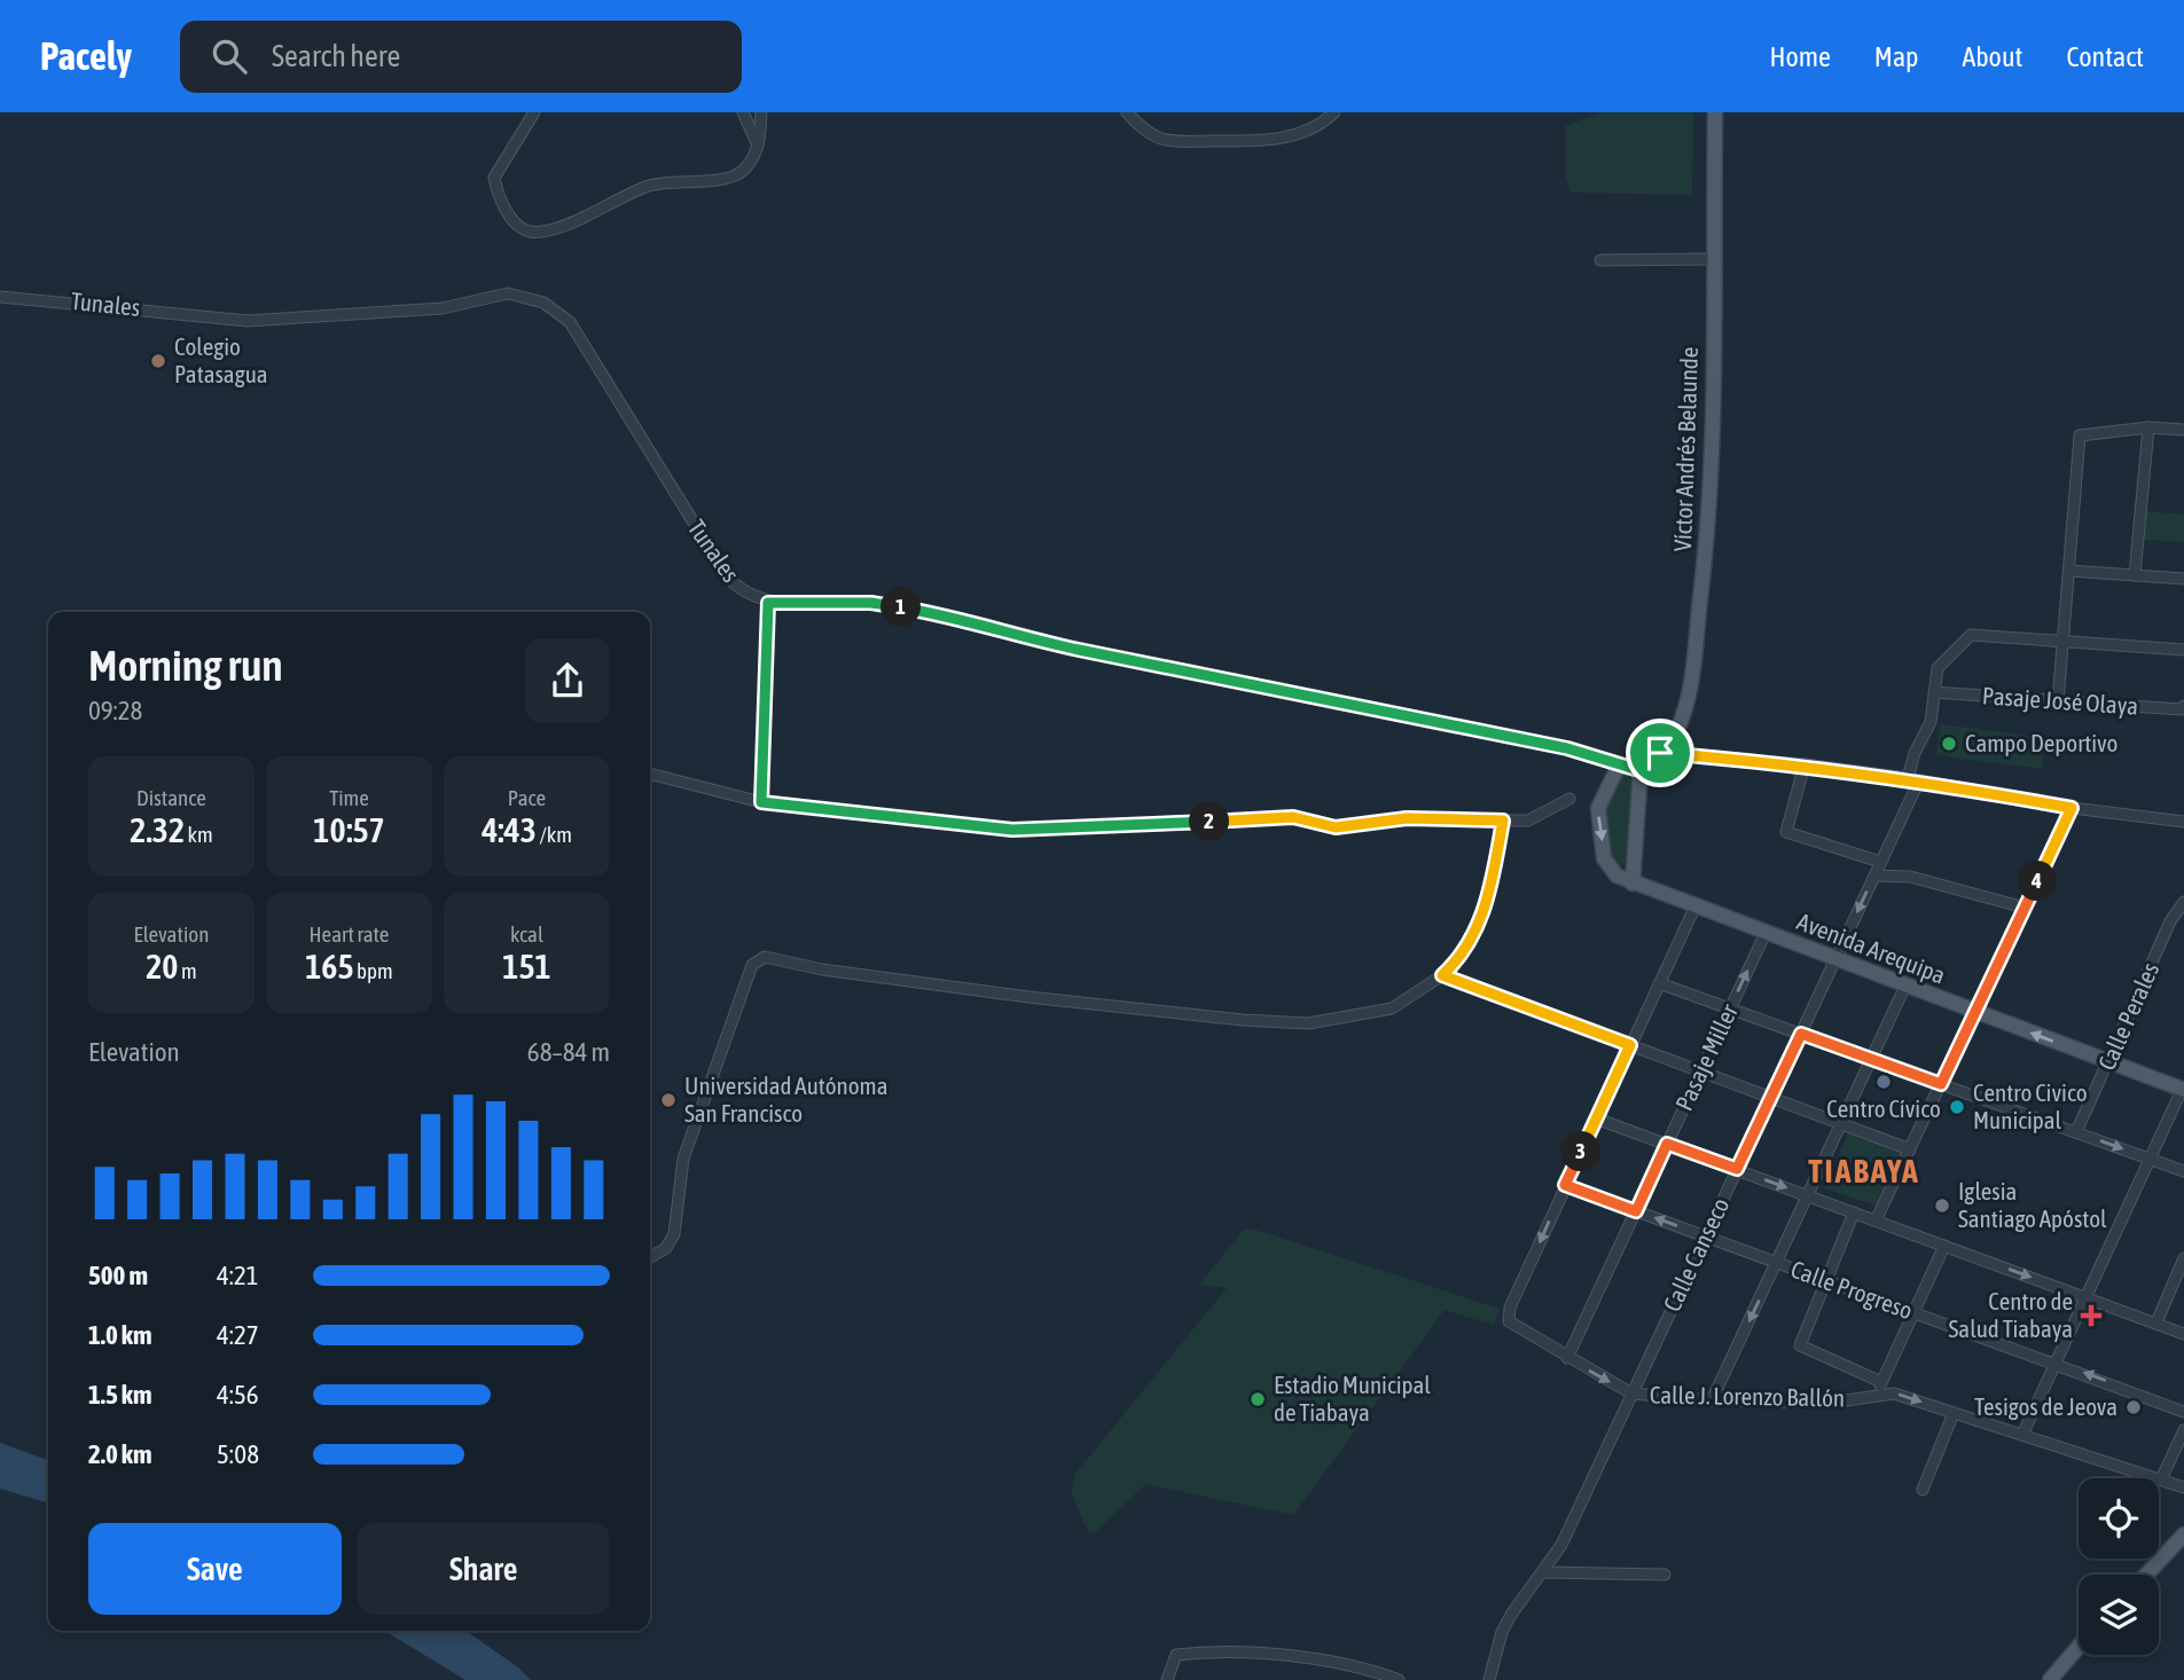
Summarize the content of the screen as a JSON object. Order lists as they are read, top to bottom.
{
  "streets": {
    "main road": ["Víctor Andrés Belaunde", "Avenida Arequipa"],
    "street": [
      "Tunales",
      "Pasaje José Olaya",
      "Calle Perales",
      "Pasaje Miller",
      "Calle Canseco",
      "Calle Progreso",
      "Calle J. Lorenzo Ballón"
    ]
  },
  "crossings": [
    ["Tunales", "Avenida Arequipa"],
    ["Pasaje José Olaya", "Calle Canseco"],
    ["Avenida Arequipa", "Calle Perales"],
    ["Avenida Arequipa", "Pasaje Miller"],
    ["Avenida Arequipa", "Calle Canseco"],
    ["Pasaje Miller", "Calle Progreso"],
    ["Pasaje Miller", "Calle J. Lorenzo Ballón"],
    ["Calle Canseco", "Calle Progreso"],
    ["Calle Canseco", "Calle J. Lorenzo Ballón"],
    ["Calle Progreso", "Calle J. Lorenzo Ballón"]
  ],
  "districts": ["TIABAYA"],
  "places": {
    "other": [
      "Colegio Patasagua",
      "Campo Deportivo",
      "Centro Cívico",
      "Universidad Autónoma San Francisco",
      "Centro Civico Municipal",
      "Iglesia Santiago Apóstol",
      "Estadio Municipal de Tiabaya",
      "Tesigos de Jeova"
    ],
    "health": ["Centro de Salud Tiabaya"]
  },
  "page": {
    "header": "Pacely",
    "search": "Search here",
    "nav": [
      "Home",
      "Map",
      "About",
      "Contact"
    ],
    "pins": [
      "1",
      "2",
      "4",
      "3"
    ],
    "heading": ["Morning run", "09:28"],
    "stats": [
      ["Distance", "2.32 km"],
      ["Time", "10:57"],
      ["Pace", "4:43 /km"],
      ["Elevation", "20 m"],
      ["Heart rate", "165 bpm"],
      ["kcal", "151"]
    ],
    "chart": ["Elevation", "68–84 m"],
    "list": [
      {
        "name": "500 m",
        "note": "4:21"
      },
      {
        "name": "1.0 km",
        "note": "4:27"
      },
      {
        "name": "1.5 km",
        "note": "4:56"
      },
      {
        "name": "2.0 km",
        "note": "5:08"
      }
    ],
    "buttons": ["Save", "Share"]
  }
}
